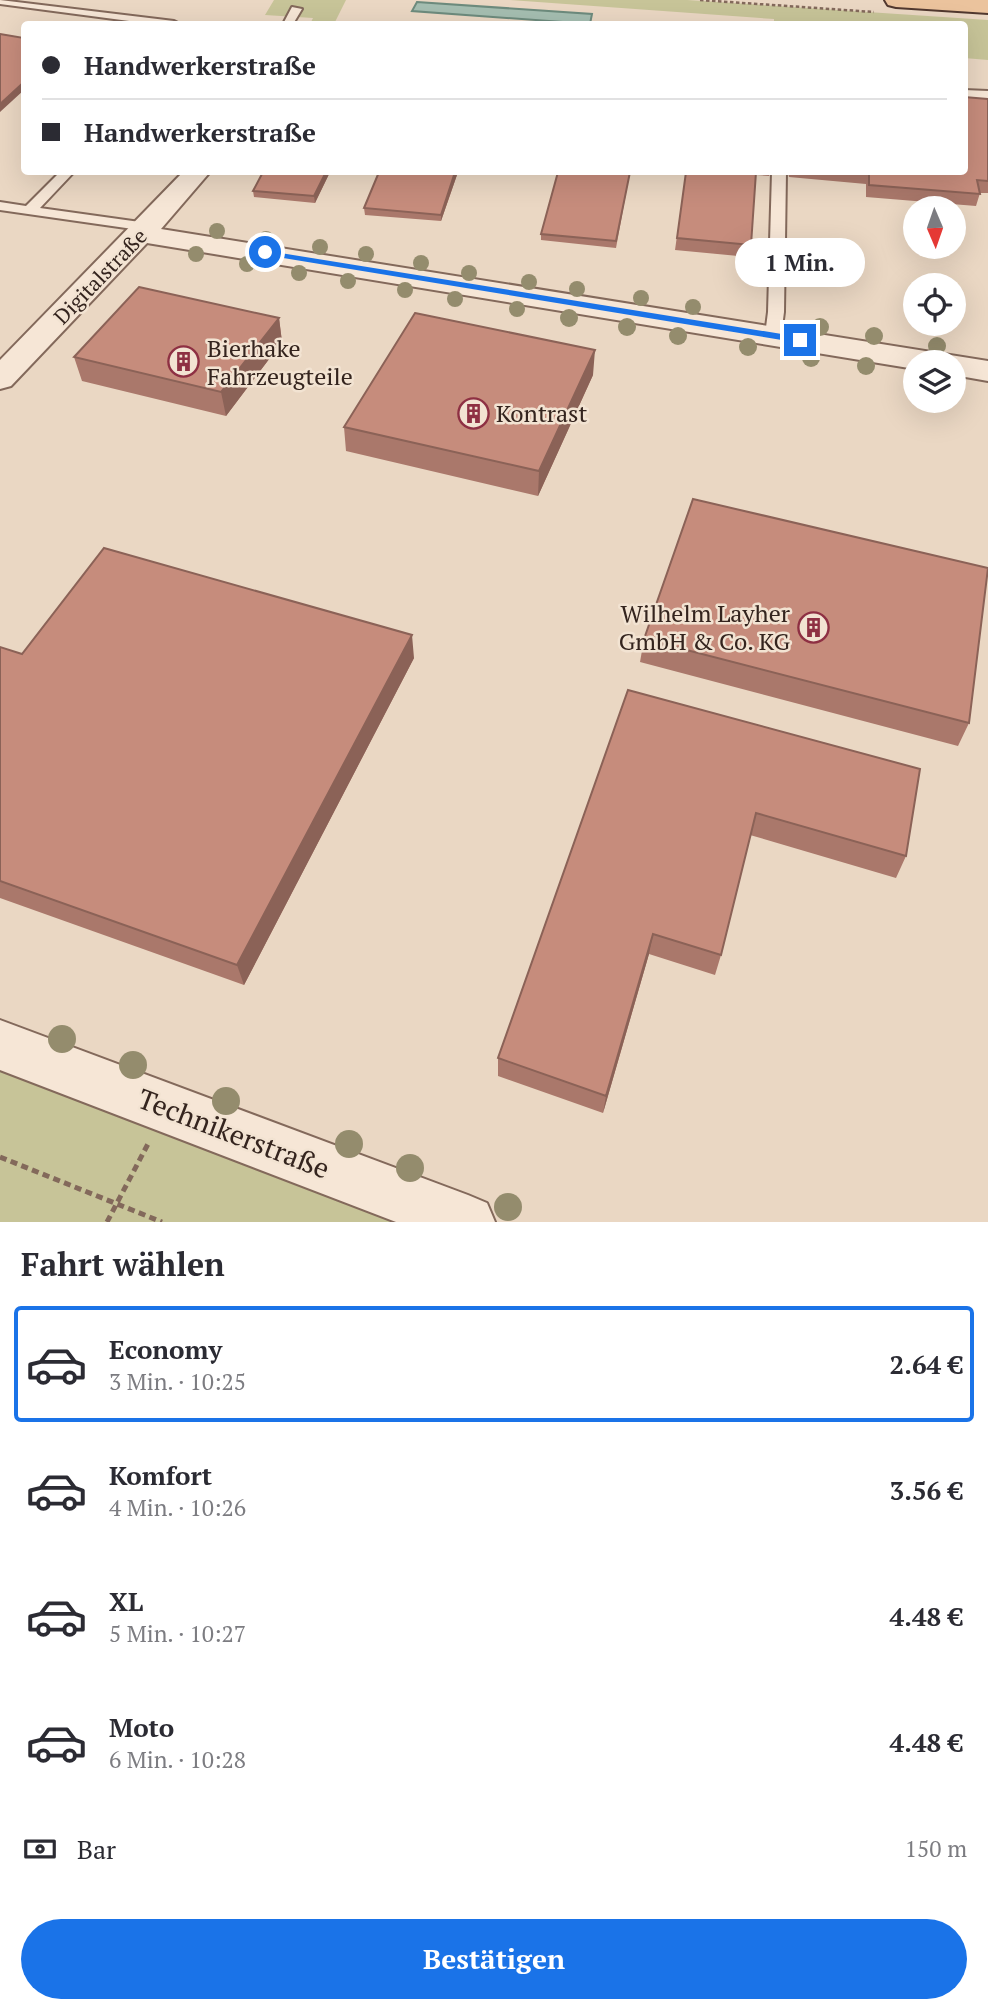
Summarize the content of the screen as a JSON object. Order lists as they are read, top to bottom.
{
  "streets": {
    "street": ["Digitalstraße", "Technikerstraße"]
  },
  "places": {
    "building": ["Bierhake Fahrzeugteile", "Kontrast", "Wilhelm Layher GmbH & Co. KG"]
  },
  "north": "bottom",
  "page": {
    "banner": ["Handwerkerstraße", "Handwerkerstraße"],
    "bubble": "1 Min.",
    "heading": "Fahrt wählen",
    "list": [
      {
        "name": "Economy",
        "note": "3 Min. · 10:25",
        "value": "2.64 €"
      },
      {
        "name": "Komfort",
        "note": "4 Min. · 10:26",
        "value": "3.56 €"
      },
      {
        "name": "XL",
        "note": "5 Min. · 10:27",
        "value": "4.48 €"
      },
      {
        "name": "Moto",
        "note": "6 Min. · 10:28",
        "value": "4.48 €"
      }
    ],
    "pay": ["Bar", "150 m"],
    "buttons": "Bestätigen"
  }
}
